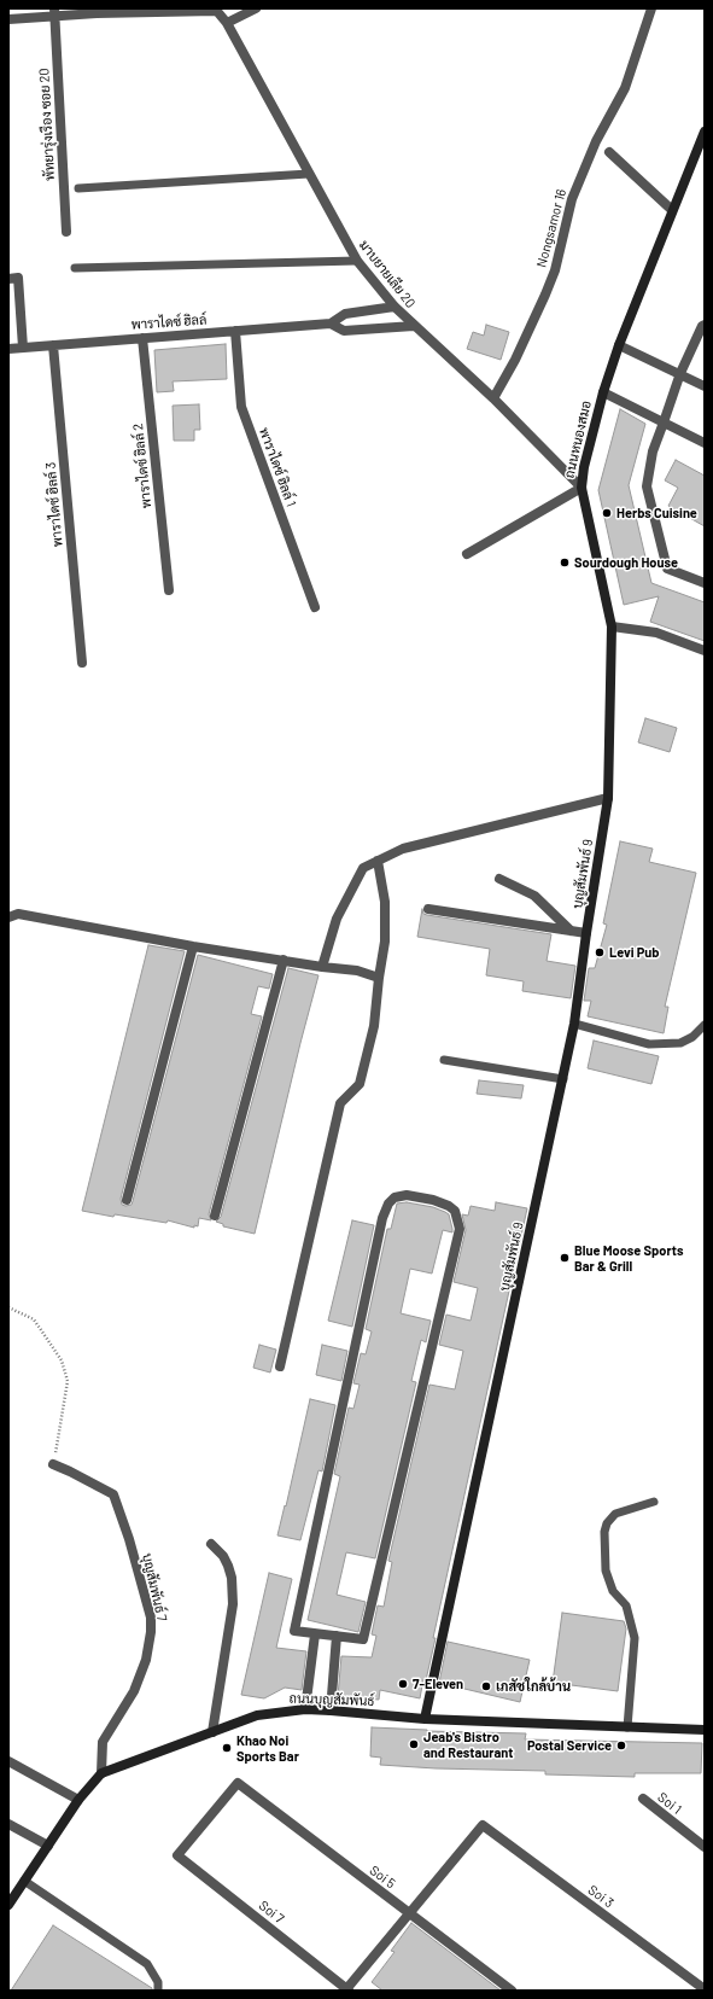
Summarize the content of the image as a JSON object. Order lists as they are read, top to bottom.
{
  "streets": {
    "street": [
      "พัทยารุ่งเรือง ซอย 20",
      "Nongsamor 16",
      "มาบยายเลีย 20",
      "พาราไดซ์ ฮิลล์",
      "ถนนหนองสมอ",
      "พาราไดซ์ ฮิลล์ 2",
      "พาราไดซ์ ฮิลล์ 1",
      "พาราไดซ์ ฮิลล์ 3",
      "บุญสัมพันธ์ 9",
      "บุญสัมพันธ์ 7",
      "ถนนบุญสัมพันธ์",
      "Soi 1",
      "Soi 5",
      "Soi 3",
      "Soi 7"
    ]
  },
  "crossings": [
    ["Nongsamor 16", "มาบยายเลีย 20"],
    ["มาบยายเลีย 20", "พาราไดซ์ ฮิลล์"],
    ["มาบยายเลีย 20", "ถนนหนองสมอ"],
    ["พาราไดซ์ ฮิลล์", "พาราไดซ์ ฮิลล์ 2"],
    ["พาราไดซ์ ฮิลล์", "พาราไดซ์ ฮิลล์ 1"],
    ["พาราไดซ์ ฮิลล์", "พาราไดซ์ ฮิลล์ 3"],
    ["ถนนหนองสมอ", "บุญสัมพันธ์ 9"],
    ["บุญสัมพันธ์ 9", "ถนนบุญสัมพันธ์"],
    ["บุญสัมพันธ์ 7", "ถนนบุญสัมพันธ์"],
    ["Soi 5", "Soi 3"],
    ["Soi 5", "Soi 7"]
  ],
  "places": [
    "Herbs Cuisine",
    "Sourdough House",
    "Levi Pub",
    "Blue Moose Sports Bar & Grill",
    "7-Eleven",
    "เภสัชใกล้บ้าน",
    "Jeab's Bistro and Restaurant",
    "Postal Service",
    "Khao Noi Sports Bar"
  ]
}
